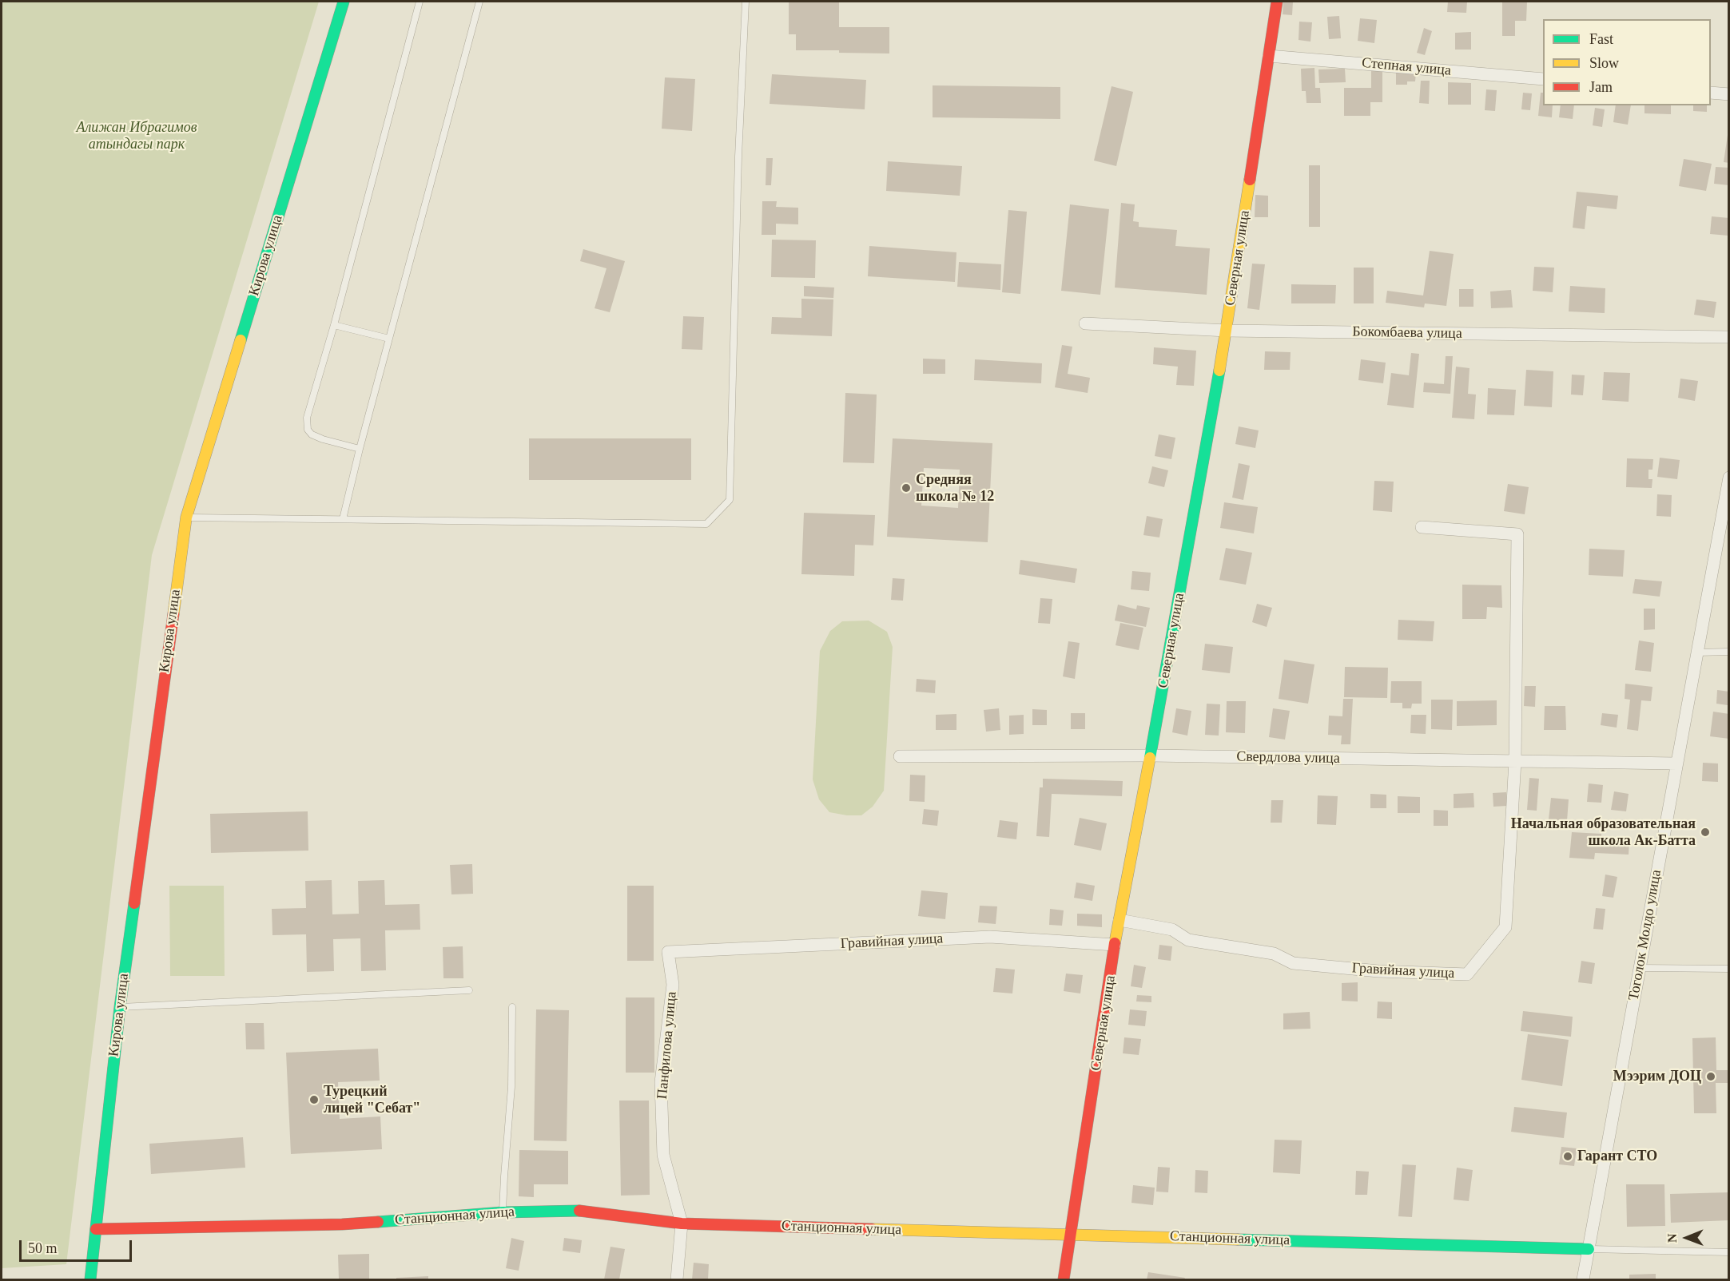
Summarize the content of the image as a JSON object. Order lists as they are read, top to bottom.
{
  "streets": {
    "street": [
      "Степная улица",
      "Кирова улица",
      "Северная улица",
      "Бокомбаева улица",
      "Свердлова улица",
      "Тоголок Молдо улица",
      "Гравийная улица",
      "Панфилова улица",
      "Станционная улица"
    ]
  },
  "crossings": [
    ["Степная улица", "Северная улица"],
    ["Кирова улица", "Станционная улица"],
    ["Северная улица", "Бокомбаева улица"],
    ["Северная улица", "Свердлова улица"],
    ["Северная улица", "Гравийная улица"],
    ["Северная улица", "Станционная улица"],
    ["Свердлова улица", "Тоголок Молдо улица"],
    ["Свердлова улица", "Гравийная улица"],
    ["Тоголок Молдо улица", "Станционная улица"],
    ["Гравийная улица", "Панфилова улица"],
    ["Панфилова улица", "Станционная улица"]
  ],
  "parks": ["Алижан Ибрагимов атындагы парк"],
  "places": [
    "Средняя школа № 12",
    "Начальная образовательная школа Ак-Батта",
    "Мээрим ДОЦ",
    "Турецкий лицей \"Себат\"",
    "Гарант СТО"
  ],
  "legend": ["Fast", "Slow", "Jam"],
  "scale_bar": "50 m",
  "north": "left"
}
